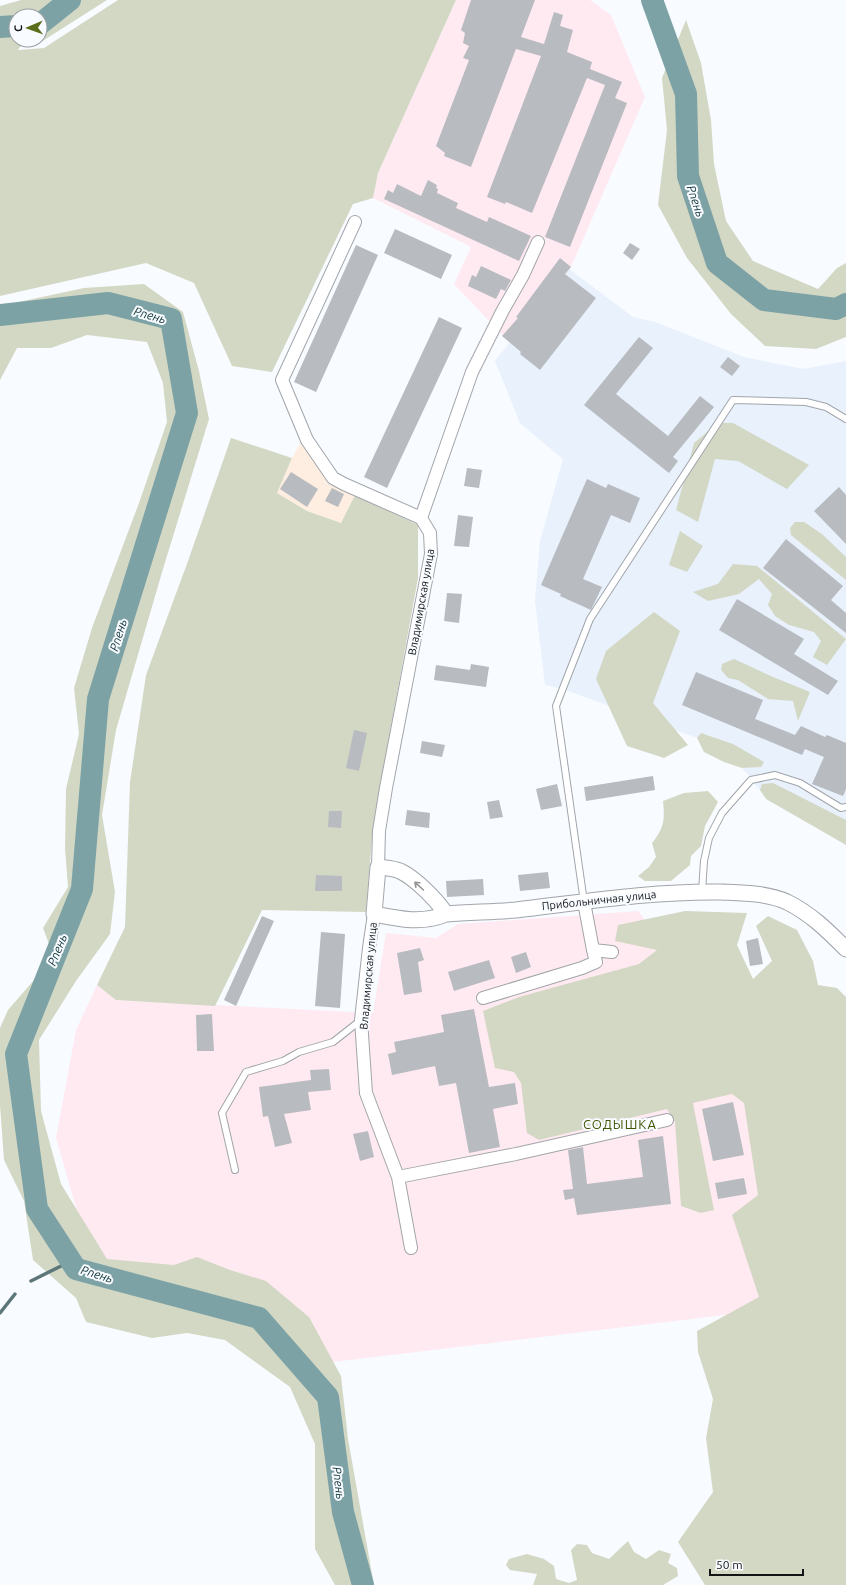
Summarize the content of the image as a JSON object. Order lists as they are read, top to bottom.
{
  "streets": {
    "street": ["Владимирская улица", "Прибольничная улица"]
  },
  "crossings": [
    ["Владимирская улица", "Прибольничная улица"]
  ],
  "districts": ["СОДЫШКА"],
  "water": ["Рпень"],
  "scale_bar": "50 m",
  "north": "left"
}
